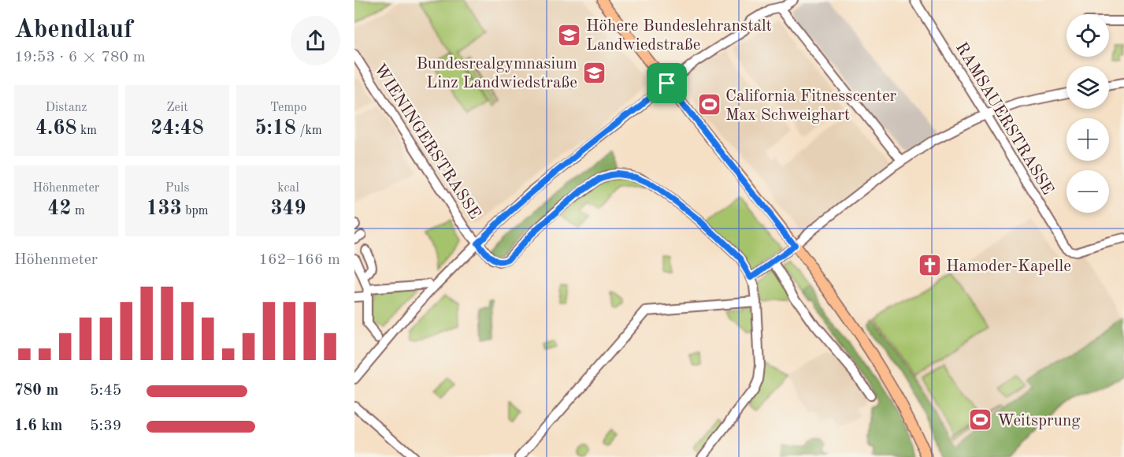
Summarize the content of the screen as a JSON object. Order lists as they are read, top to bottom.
{
  "streets": {
    "street": ["RAMSAUERSTRASSE", "WIENINGERSTRASSE"]
  },
  "places": {
    "school or university": ["Höhere Bundeslehranstalt Landwiedstraße", "Bundesrealgymnasium Linz Landwiedstraße"],
    "sports": ["California Fitnesscenter Max Schweighart", "Weitsprung"],
    "church": ["Hamoder-Kapelle"]
  },
  "page": {
    "heading": ["Abendlauf", "19:53 · 6 × 780 m"],
    "map_buttons": ["+", "−"],
    "stats": [
      ["Distanz", "4.68 km"],
      ["Zeit", "24:48"],
      ["Tempo", "5:18 /km"],
      ["Höhenmeter", "42 m"],
      ["Puls", "133 bpm"],
      ["kcal", "349"]
    ],
    "chart": ["Höhenmeter", "162–166 m"],
    "list": [
      {
        "name": "780 m",
        "note": "5:45"
      },
      {
        "name": "1.6 km",
        "note": "5:39"
      }
    ]
  }
}
